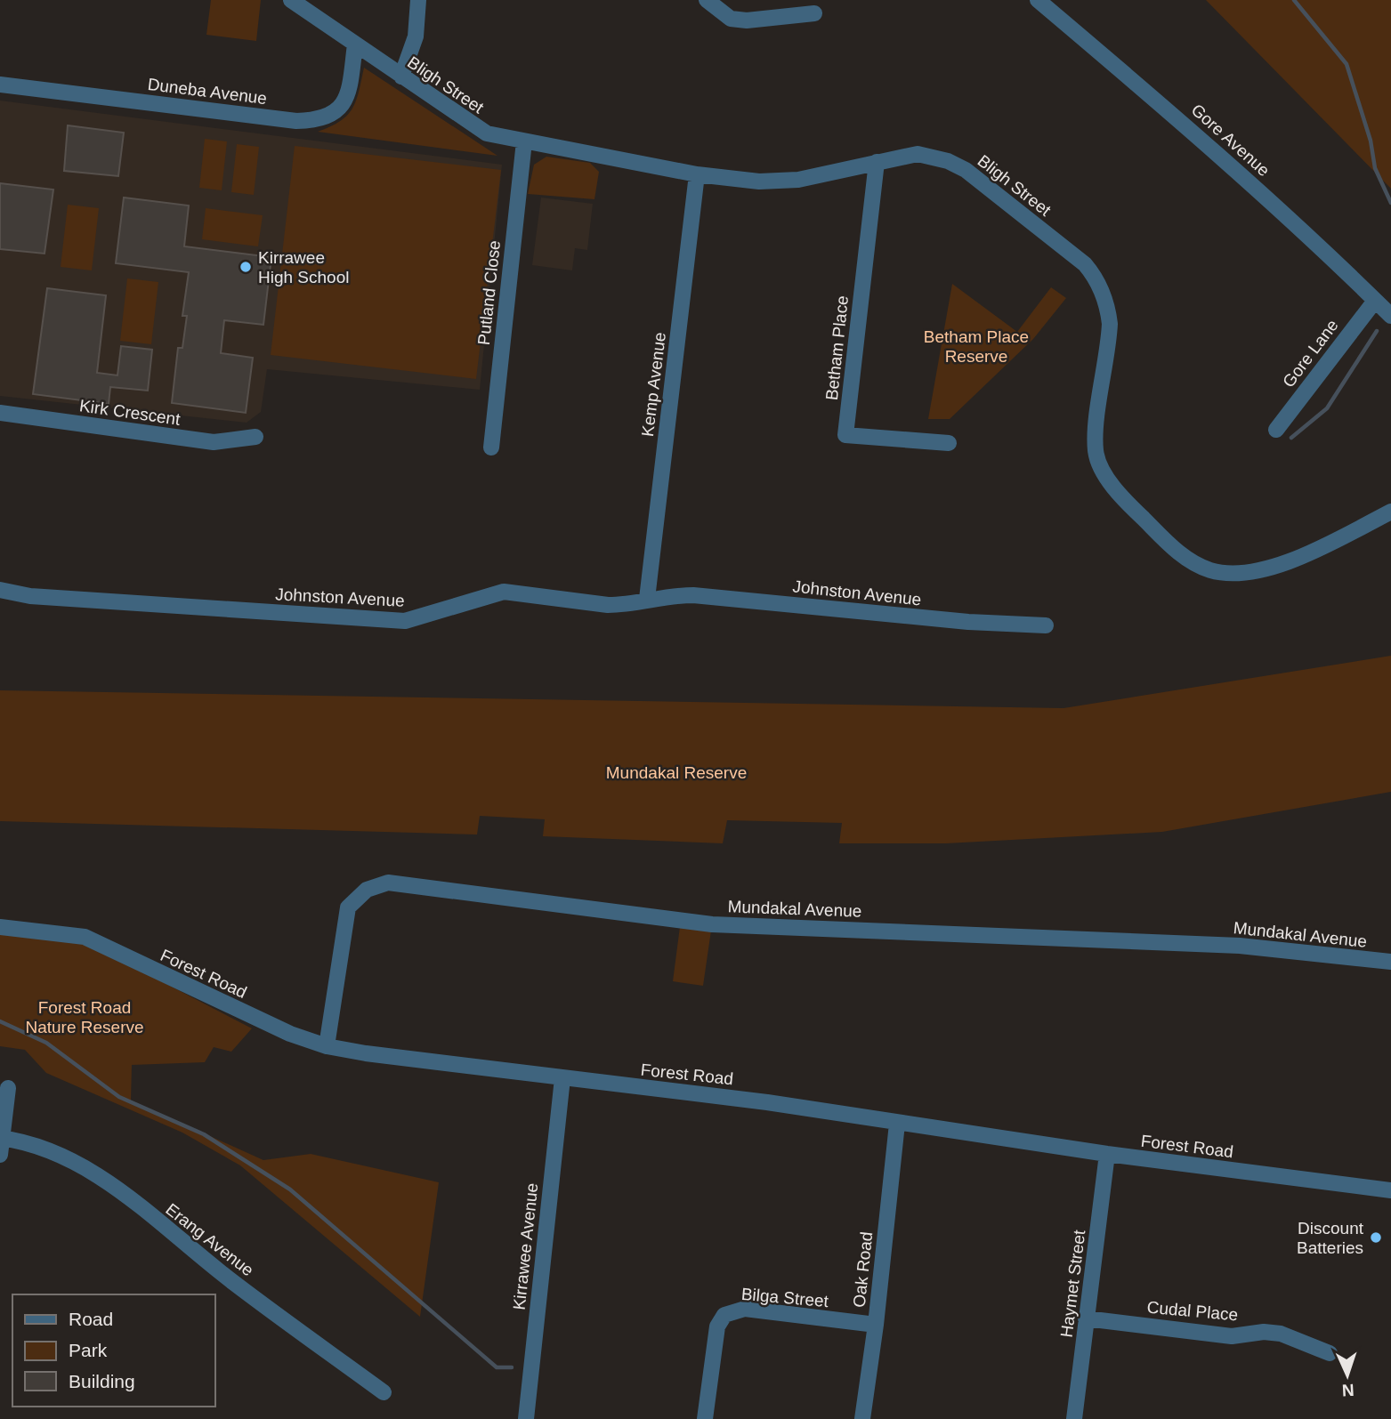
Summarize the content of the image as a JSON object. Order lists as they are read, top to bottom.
{
  "streets": {
    "street": [
      "Bligh Street",
      "Duneba Avenue",
      "Gore Avenue",
      "Putland Close",
      "Betham Place",
      "Gore Lane",
      "Kemp Avenue",
      "Kirk Crescent",
      "Johnston Avenue",
      "Mundakal Avenue",
      "Forest Road",
      "Erang Avenue",
      "Kirrawee Avenue",
      "Oak Road",
      "Haymet Street",
      "Bilga Street",
      "Cudal Place"
    ]
  },
  "crossings": [
    ["Bligh Street", "Duneba Avenue"],
    ["Bligh Street", "Putland Close"],
    ["Bligh Street", "Betham Place"],
    ["Bligh Street", "Kemp Avenue"],
    ["Gore Avenue", "Gore Lane"],
    ["Kemp Avenue", "Johnston Avenue"],
    ["Mundakal Avenue", "Forest Road"],
    ["Forest Road", "Kirrawee Avenue"],
    ["Forest Road", "Oak Road"],
    ["Forest Road", "Haymet Street"],
    ["Oak Road", "Bilga Street"],
    ["Haymet Street", "Cudal Place"]
  ],
  "parks": ["Betham Place Reserve", "Mundakal Reserve", "Forest Road Nature Reserve"],
  "places": ["Kirrawee High School", "Discount Batteries"],
  "legend": ["Road", "Park", "Building"],
  "north": "bottom"
}
